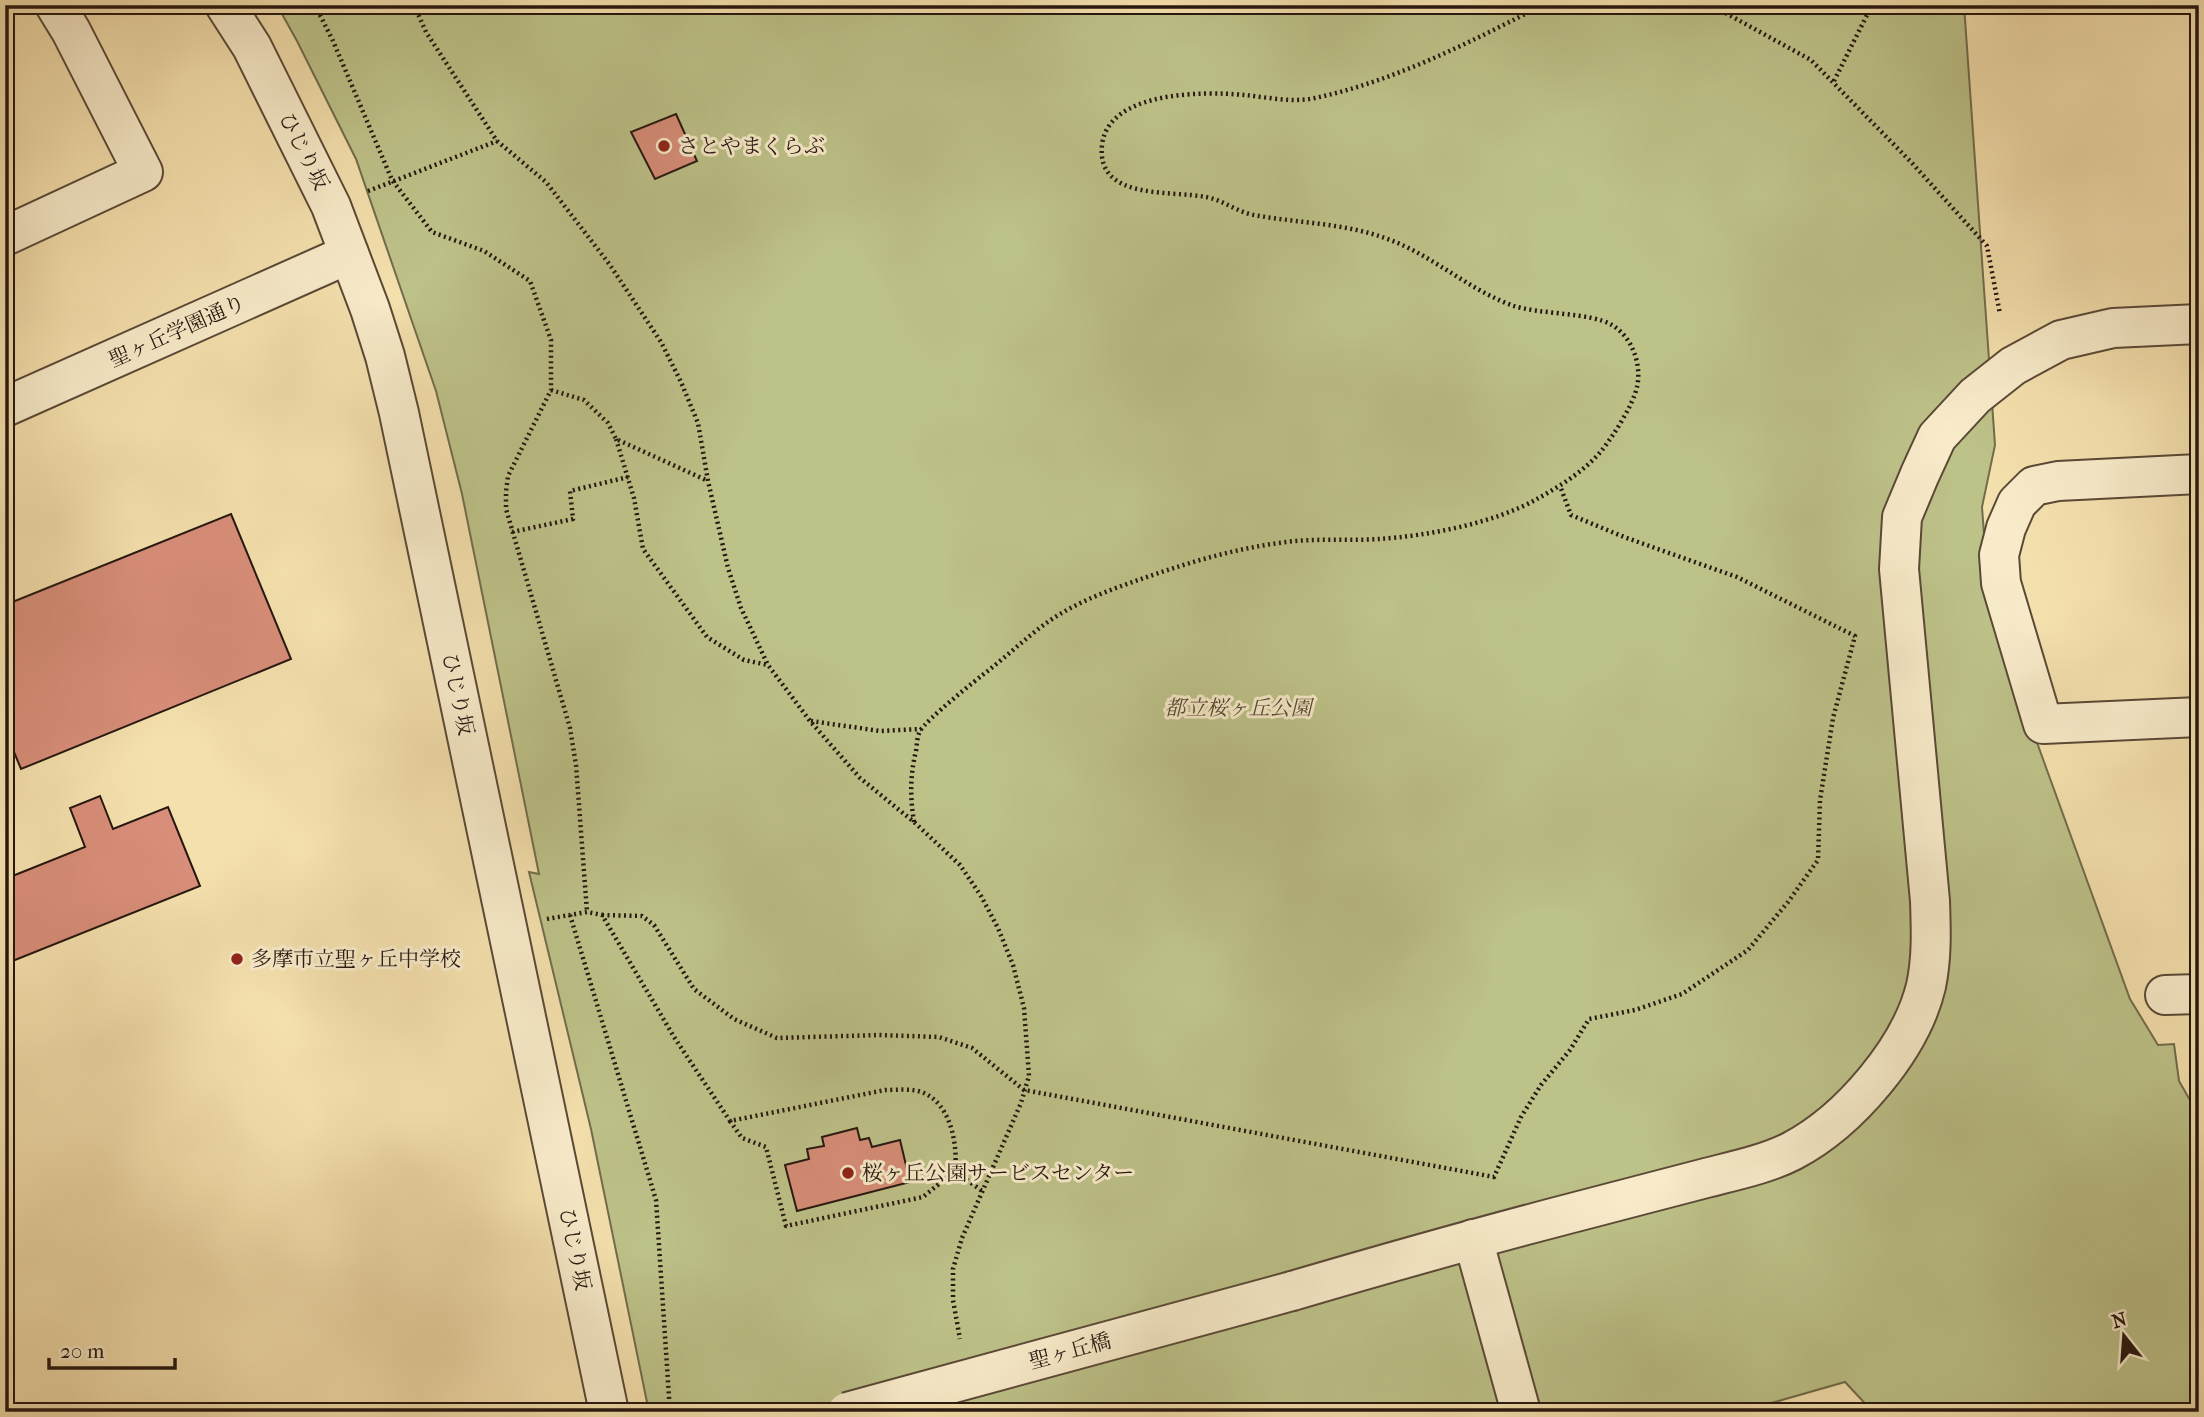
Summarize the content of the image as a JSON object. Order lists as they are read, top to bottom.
{
  "streets": {
    "street": ["ひじり坂", "聖ヶ丘学園通り", "聖ヶ丘橋"]
  },
  "crossings": [
    ["ひじり坂", "聖ヶ丘学園通り"]
  ],
  "parks": ["都立桜ヶ丘公園"],
  "places": ["さとやまくらぶ", "多摩市立聖ヶ丘中学校", "桜ヶ丘公園サービスセンター"],
  "scale_bar": "20 m",
  "north": "top"
}
